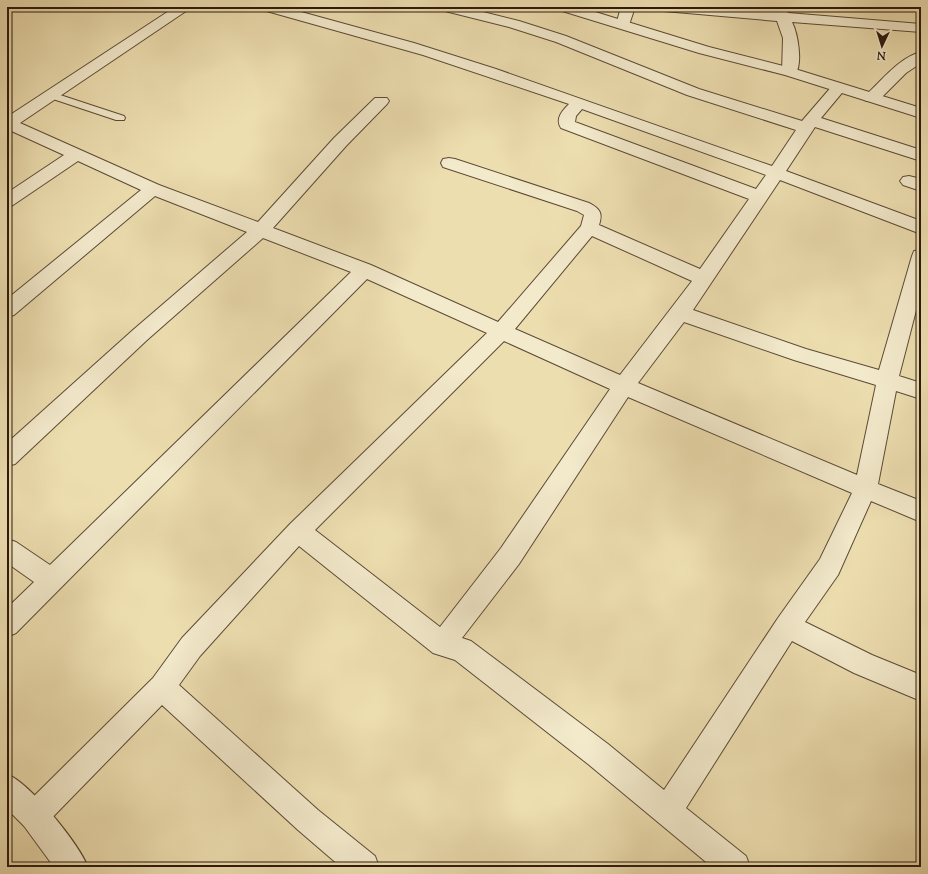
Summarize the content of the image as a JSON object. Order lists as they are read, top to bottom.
{
  "north": "bottom"
}
